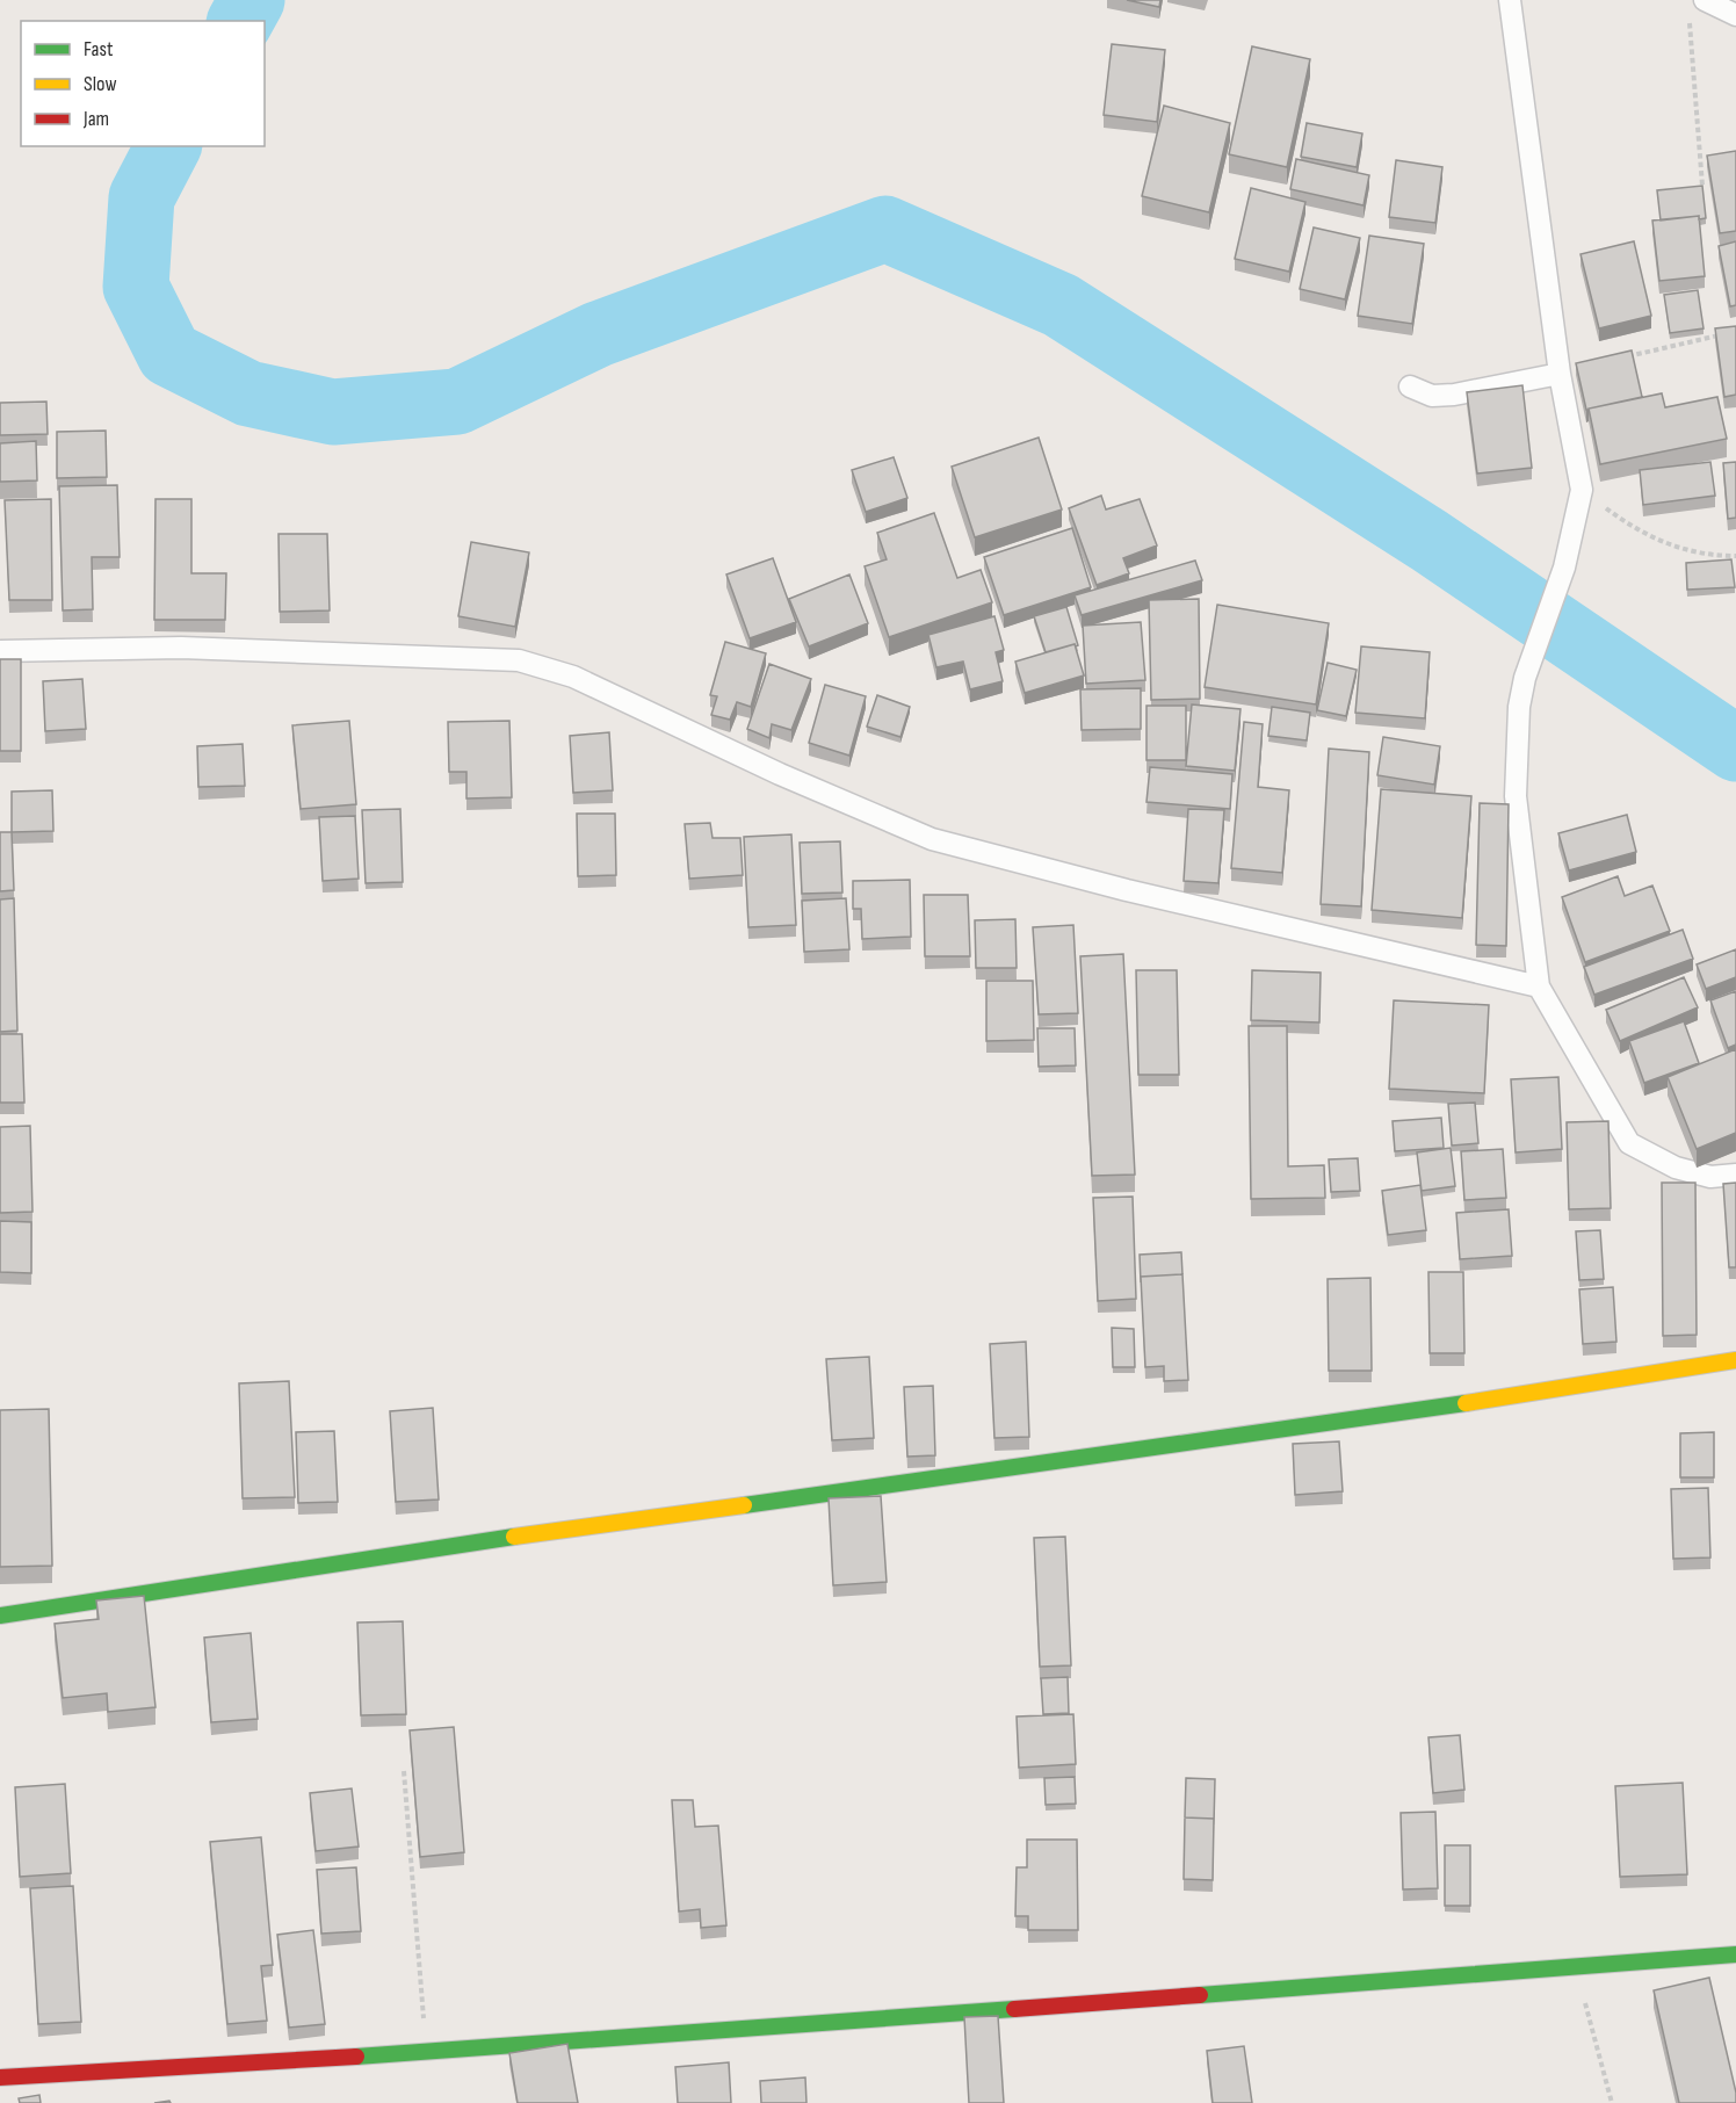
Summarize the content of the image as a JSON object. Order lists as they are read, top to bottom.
{
  "legend": ["Fast", "Slow", "Jam"]
}
